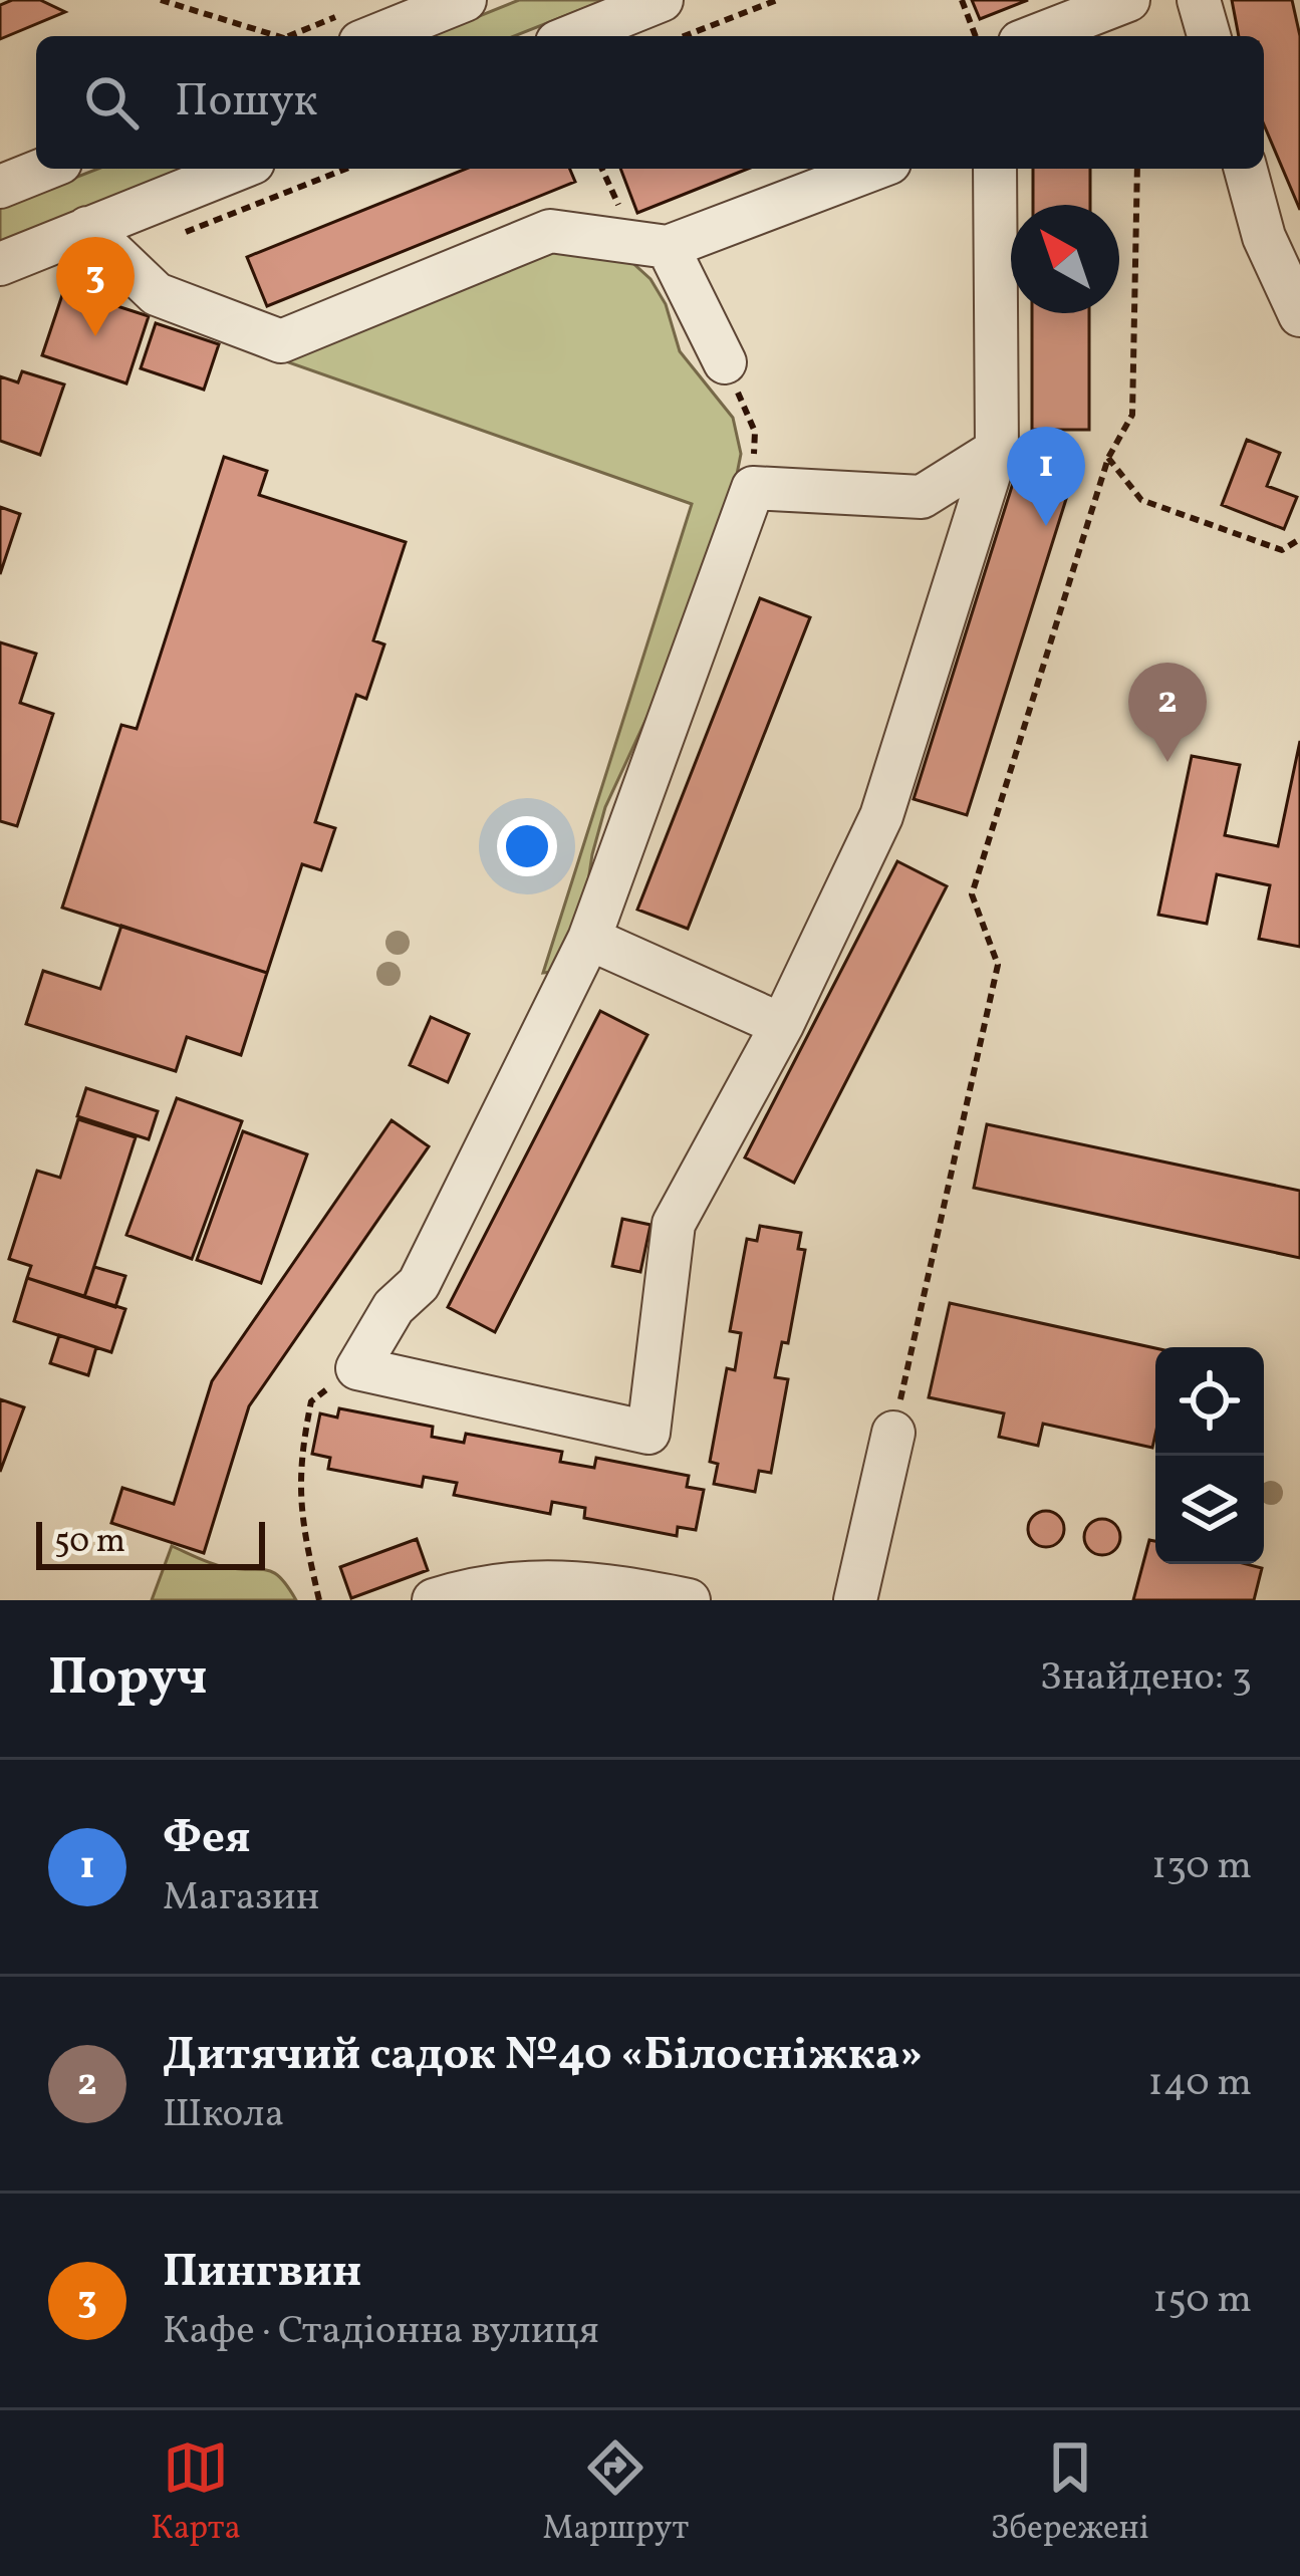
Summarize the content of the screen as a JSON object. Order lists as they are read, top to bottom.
{
  "scale_bar": "50 m",
  "north": "top left",
  "page": {
    "search": "Пошук",
    "pins": ["3", "1", "2"],
    "scale": "50 m",
    "heading": ["Поруч", "Знайдено: 3"],
    "list": [
      {
        "mark": "1",
        "name": "Фея",
        "note": "Магазин",
        "value": "130 m"
      },
      {
        "mark": "2",
        "name": "Дитячий садок №40 «Білосніжка»",
        "note": "Школа",
        "value": "140 m"
      },
      {
        "mark": "3",
        "name": "Пингвин",
        "note": "Кафе · Стадіонна вулиця",
        "value": "150 m"
      }
    ],
    "nav": ["Карта", "Маршрут", "Збережені"]
  }
}
